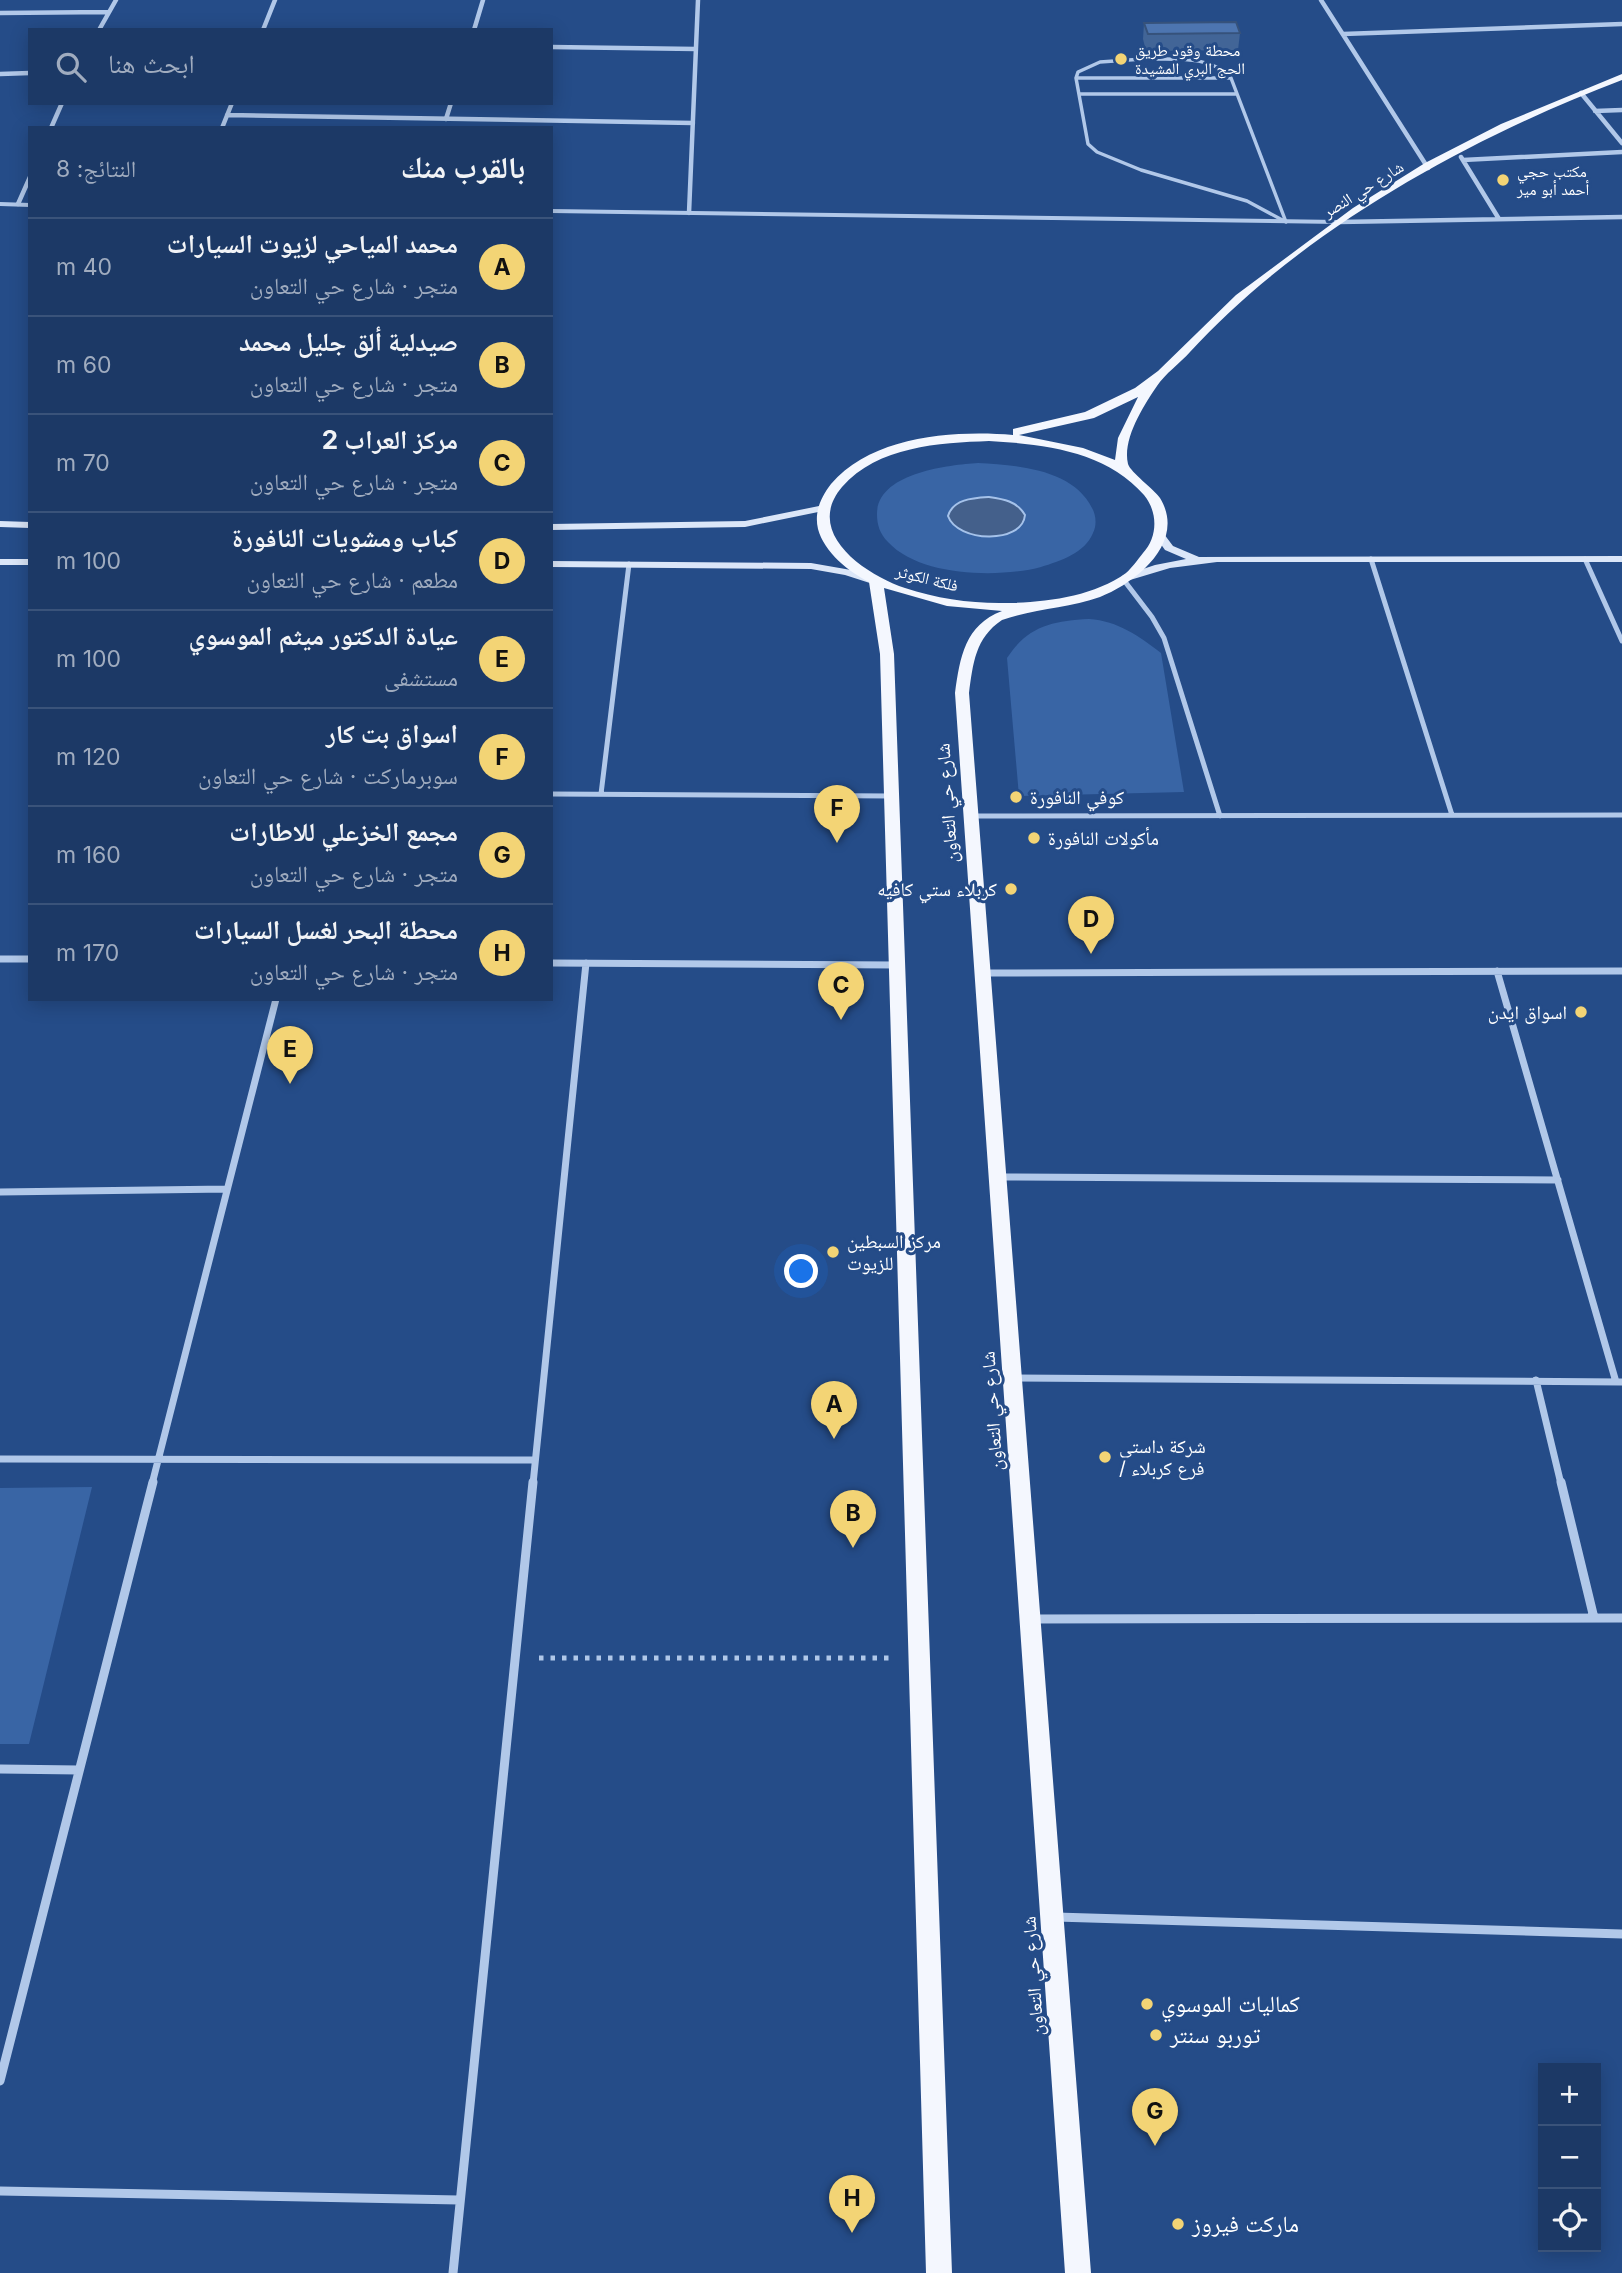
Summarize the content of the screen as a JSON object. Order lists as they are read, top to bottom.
{
  "streets": {
    "main road": ["شارع حي النصر", "فلكة الكوثر", "شارع حي التعاون"]
  },
  "crossings": [
    ["فلكة الكوثر", "شارع حي التعاون"]
  ],
  "places": [
    "محطة وقود طريق الحج البري المشيدة",
    "مكتب حجي أحمد أبو مير",
    "كوفي النافورة",
    "مأكولات النافورة",
    "كربلاء ستي كافيه",
    "اسواق ايدن",
    "مركز السبطين للزيوت",
    "شركة داستي / فرع كربلاء",
    "كماليات الموسوي",
    "توربو سنتر",
    "ماركت فيروز"
  ],
  "page": {
    "search": "ابحث هنا",
    "heading": ["بالقرب منك", "النتائج: 8"],
    "list": [
      {
        "mark": "A",
        "name": "محمد المياحي لزيوت السيارات",
        "note": "متجر · شارع حي التعاون",
        "value": "40 m"
      },
      {
        "mark": "B",
        "name": "صيدلية ألق جليل محمد",
        "note": "متجر · شارع حي التعاون",
        "value": "60 m"
      },
      {
        "mark": "C",
        "name": "مركز العراب 2",
        "note": "متجر · شارع حي التعاون",
        "value": "70 m"
      },
      {
        "mark": "D",
        "name": "كباب ومشويات النافورة",
        "note": "مطعم · شارع حي التعاون",
        "value": "100 m"
      },
      {
        "mark": "E",
        "name": "عيادة الدكتور ميثم الموسوي",
        "note": "مستشفى",
        "value": "100 m"
      },
      {
        "mark": "F",
        "name": "اسواق بت كار",
        "note": "سوبرماركت · شارع حي التعاون",
        "value": "120 m"
      },
      {
        "mark": "G",
        "name": "مجمع الخزعلي للاطارات",
        "note": "متجر · شارع حي التعاون",
        "value": "160 m"
      },
      {
        "mark": "H",
        "name": "محطة البحر لغسل السيارات",
        "note": "متجر · شارع حي التعاون",
        "value": "170 m"
      }
    ],
    "pins": [
      "F",
      "D",
      "C",
      "E",
      "A",
      "B",
      "G",
      "H"
    ],
    "map_buttons": ["+", "−"]
  }
}
